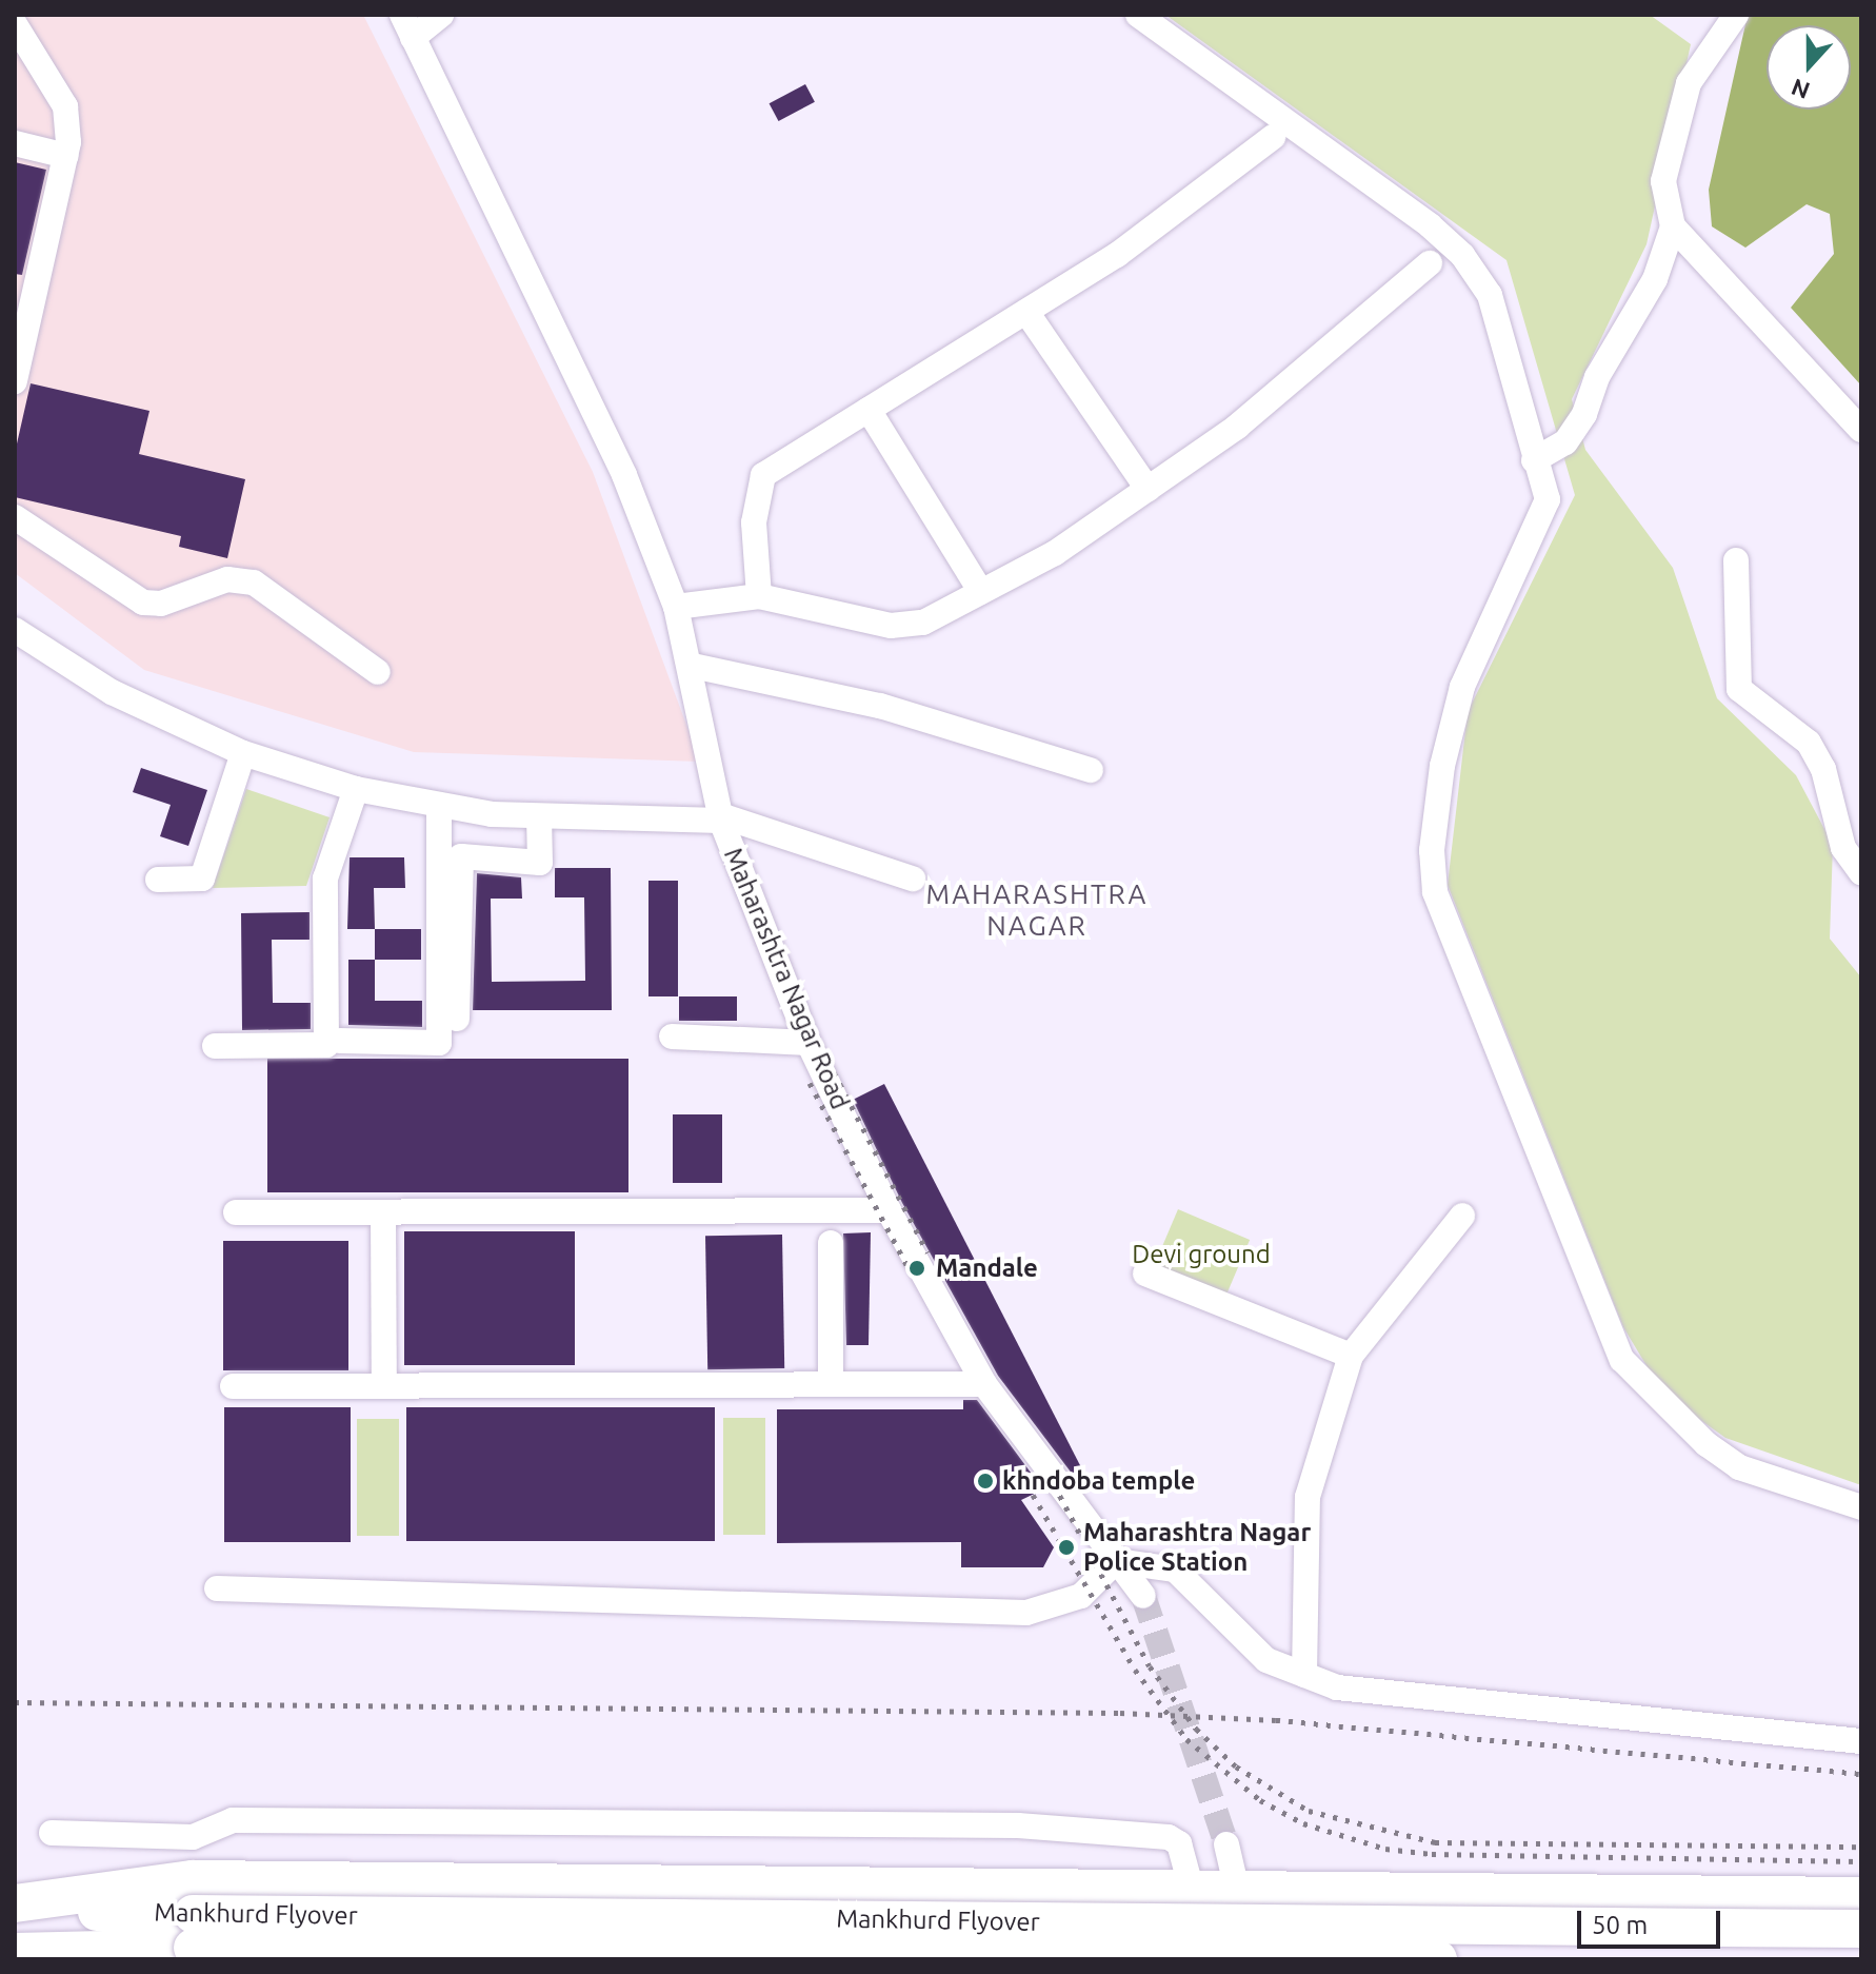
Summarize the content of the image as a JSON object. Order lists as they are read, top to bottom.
{
  "streets": {
    "highway": ["Mankhurd Flyover"],
    "street": ["Maharashtra Nagar Road"]
  },
  "districts": ["MAHARASHTRA NAGAR"],
  "parks": ["Devi ground"],
  "places": ["Mandale", "khndoba temple", "Maharashtra Nagar Police Station"],
  "scale_bar": "50 m",
  "north": "bottom"
}
